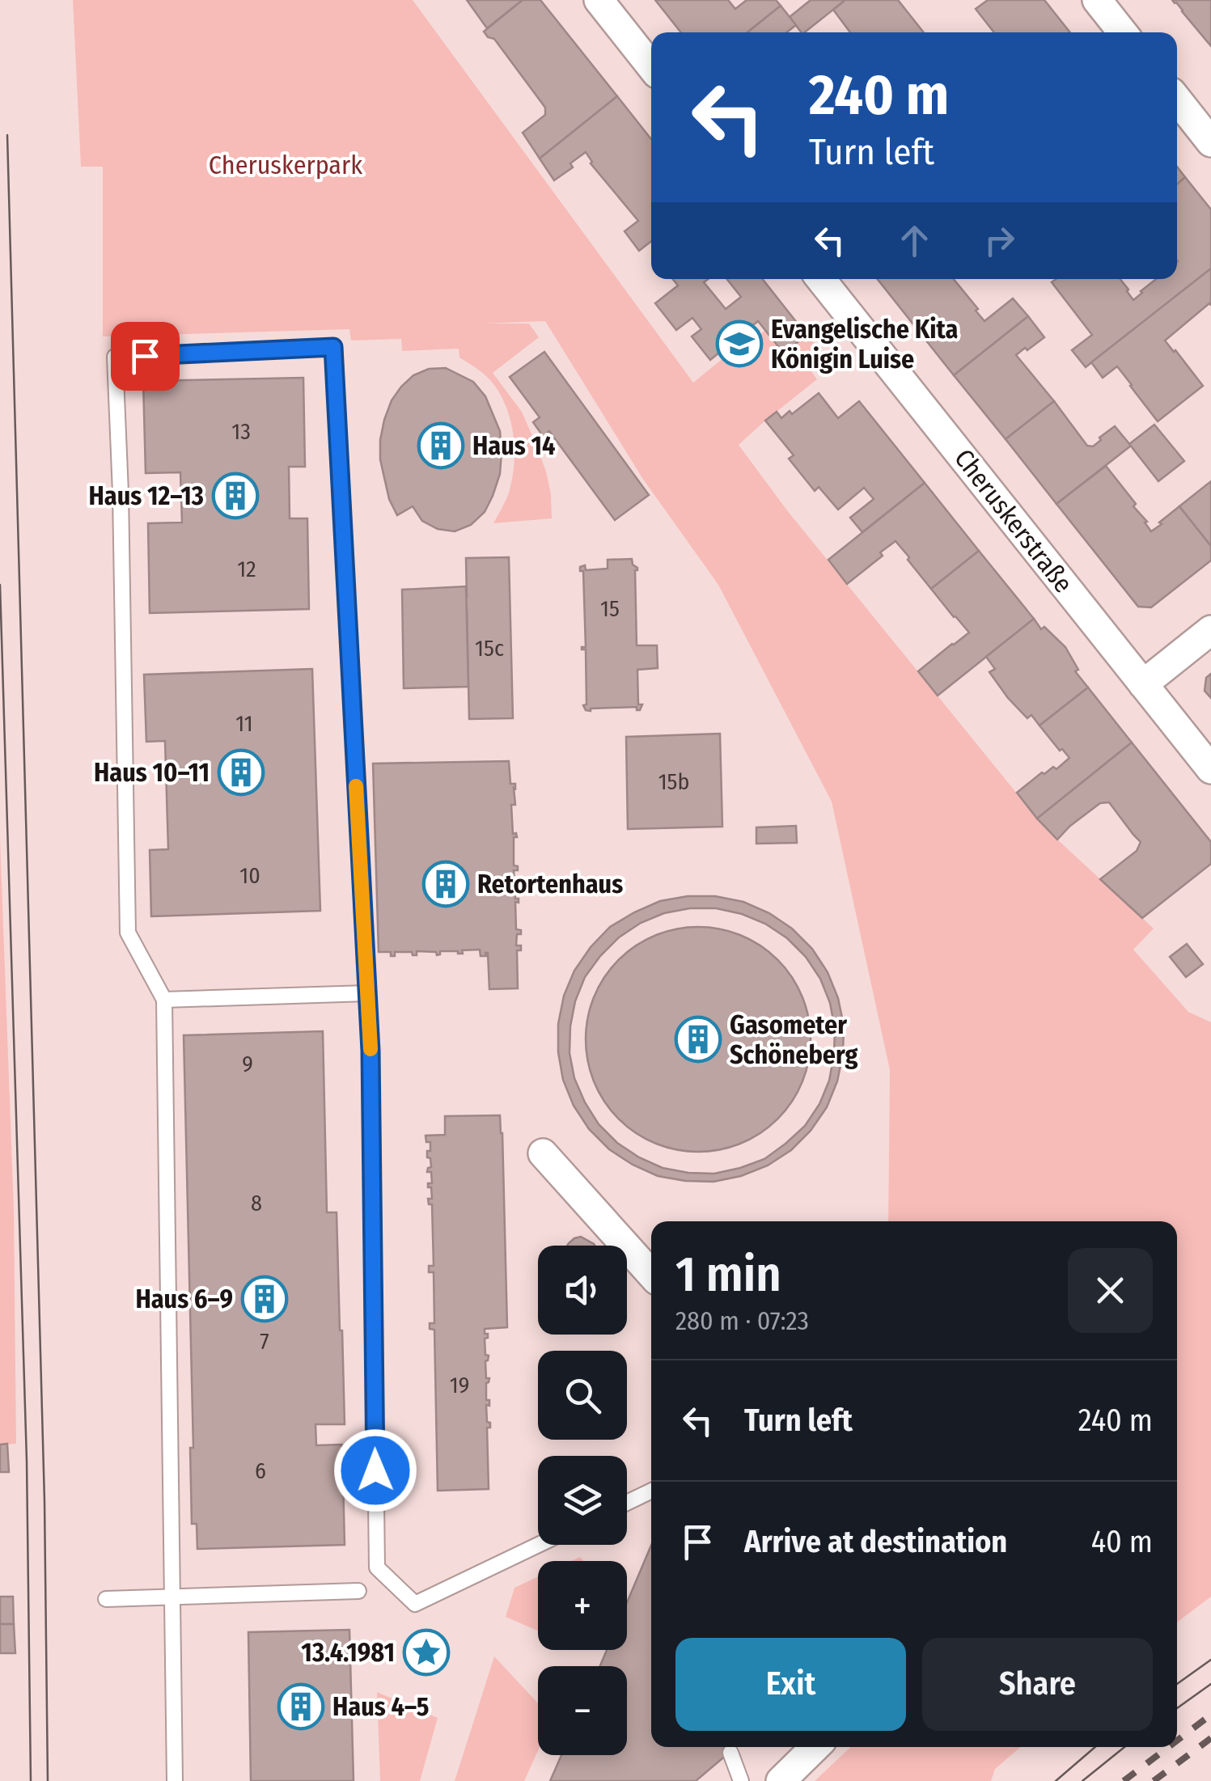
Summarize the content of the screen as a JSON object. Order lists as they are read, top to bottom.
{
  "streets": {
    "street": ["Cheruskerstraße"]
  },
  "parks": ["Cheruskerpark"],
  "places": {
    "school or university": ["Evangelische Kita Königin Luise"],
    "building": [
      "Haus 14",
      "Haus 12–13",
      "Haus 10–11",
      "Retortenhaus",
      "Gasometer Schöneberg",
      "Haus 6–9",
      "Haus 4–5"
    ],
    "place": ["13.4.1981"]
  },
  "house_numbers": [
    "13",
    "12",
    "15",
    "15c",
    "11",
    "15b",
    "10",
    "9",
    "8",
    "7",
    "19",
    "6"
  ],
  "page": {
    "turn": ["240 m", "Turn left"],
    "heading": ["1 min", "280 m · 07:23"],
    "map_buttons": ["+", "−"],
    "list": [
      {
        "name": "Turn left",
        "value": "240 m"
      },
      {
        "name": "Arrive at destination",
        "value": "40 m"
      }
    ],
    "buttons": ["Exit", "Share"]
  }
}
